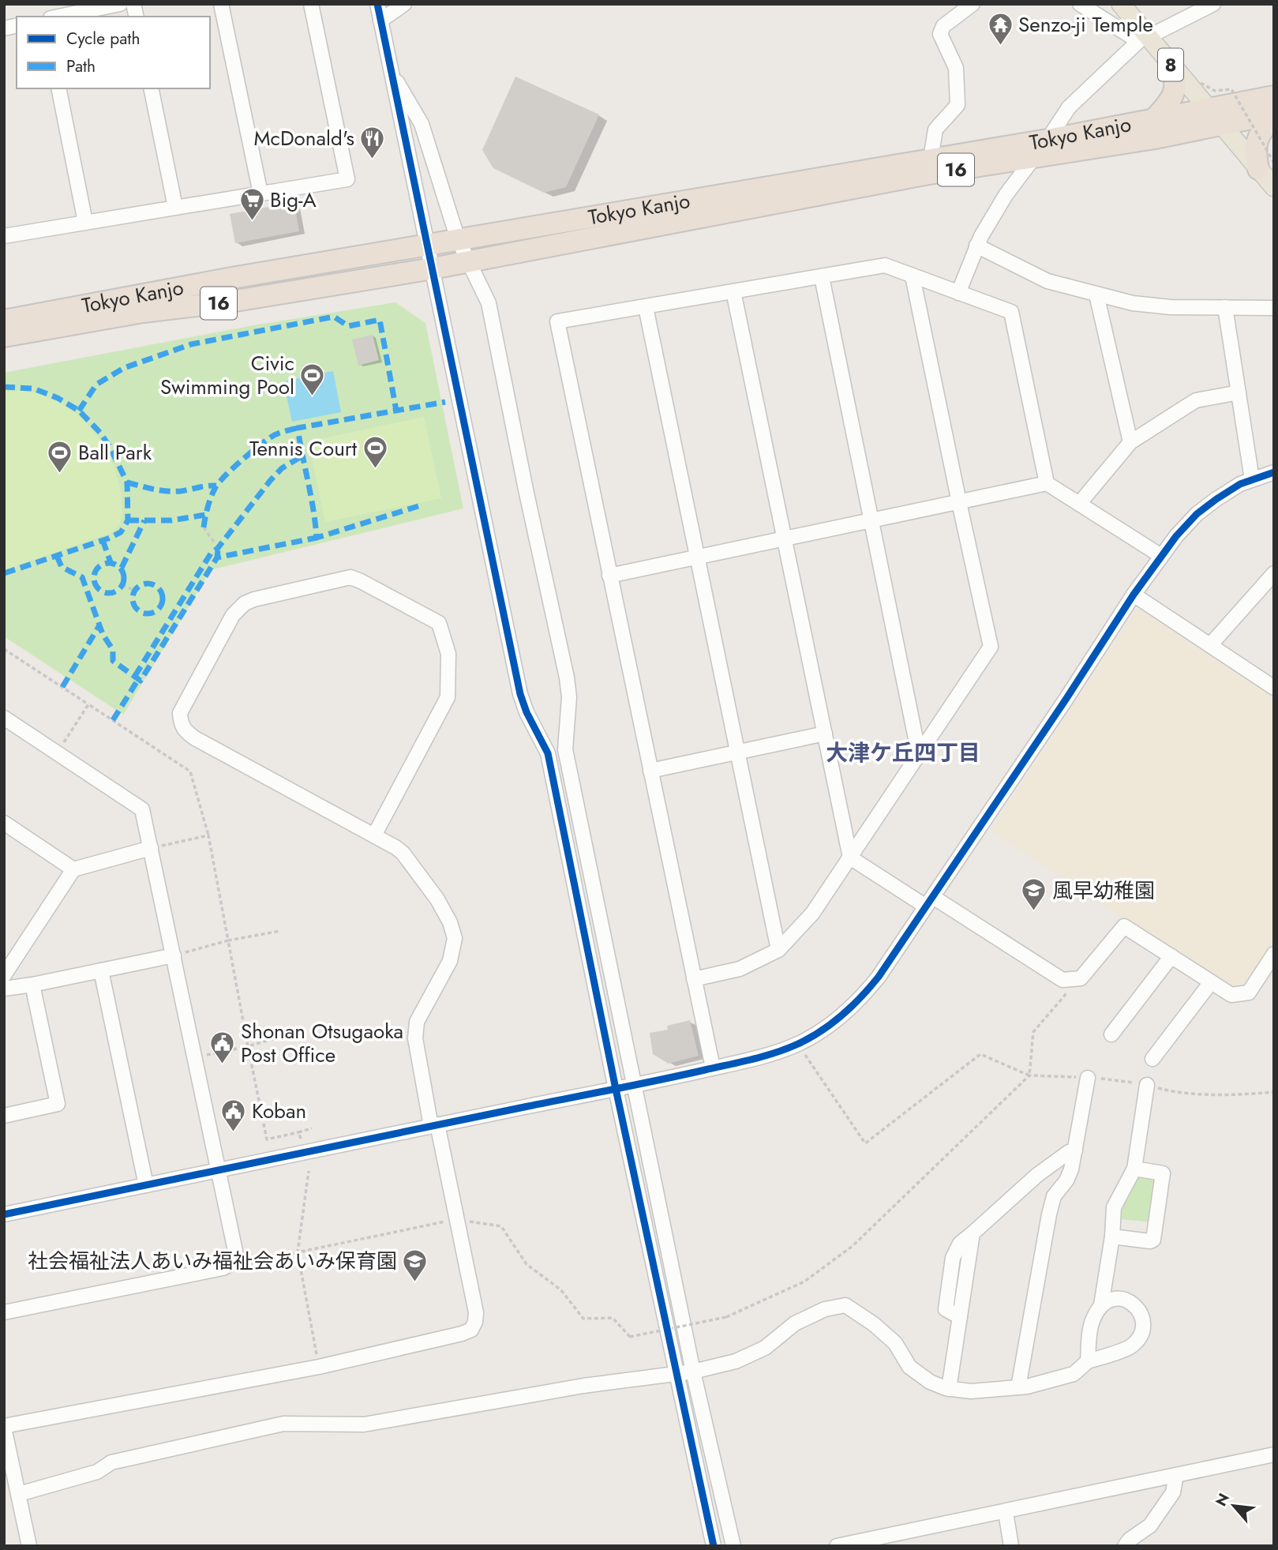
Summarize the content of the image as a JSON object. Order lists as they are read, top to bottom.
{
  "streets": {
    "highway": ["Tokyo Kanjo", "16"],
    "main road": ["8"]
  },
  "crossings": [
    ["8", "Tokyo Kanjo"]
  ],
  "districts": ["大津ケ丘四丁目"],
  "places": {
    "temple": ["Senzo-ji Temple"],
    "restaurant": ["McDonald's"],
    "supermarket": ["Big-A"],
    "sports": ["Civic Swimming Pool", "Tennis Court", "Ball Park"],
    "school or university": ["風早幼稚園", "社会福祉法人あいみ福祉会あいみ保育園"],
    "public building": ["Shonan Otsugaoka Post Office", "Koban"]
  },
  "legend": ["Cycle path", "Path"],
  "north": "top left"
}
